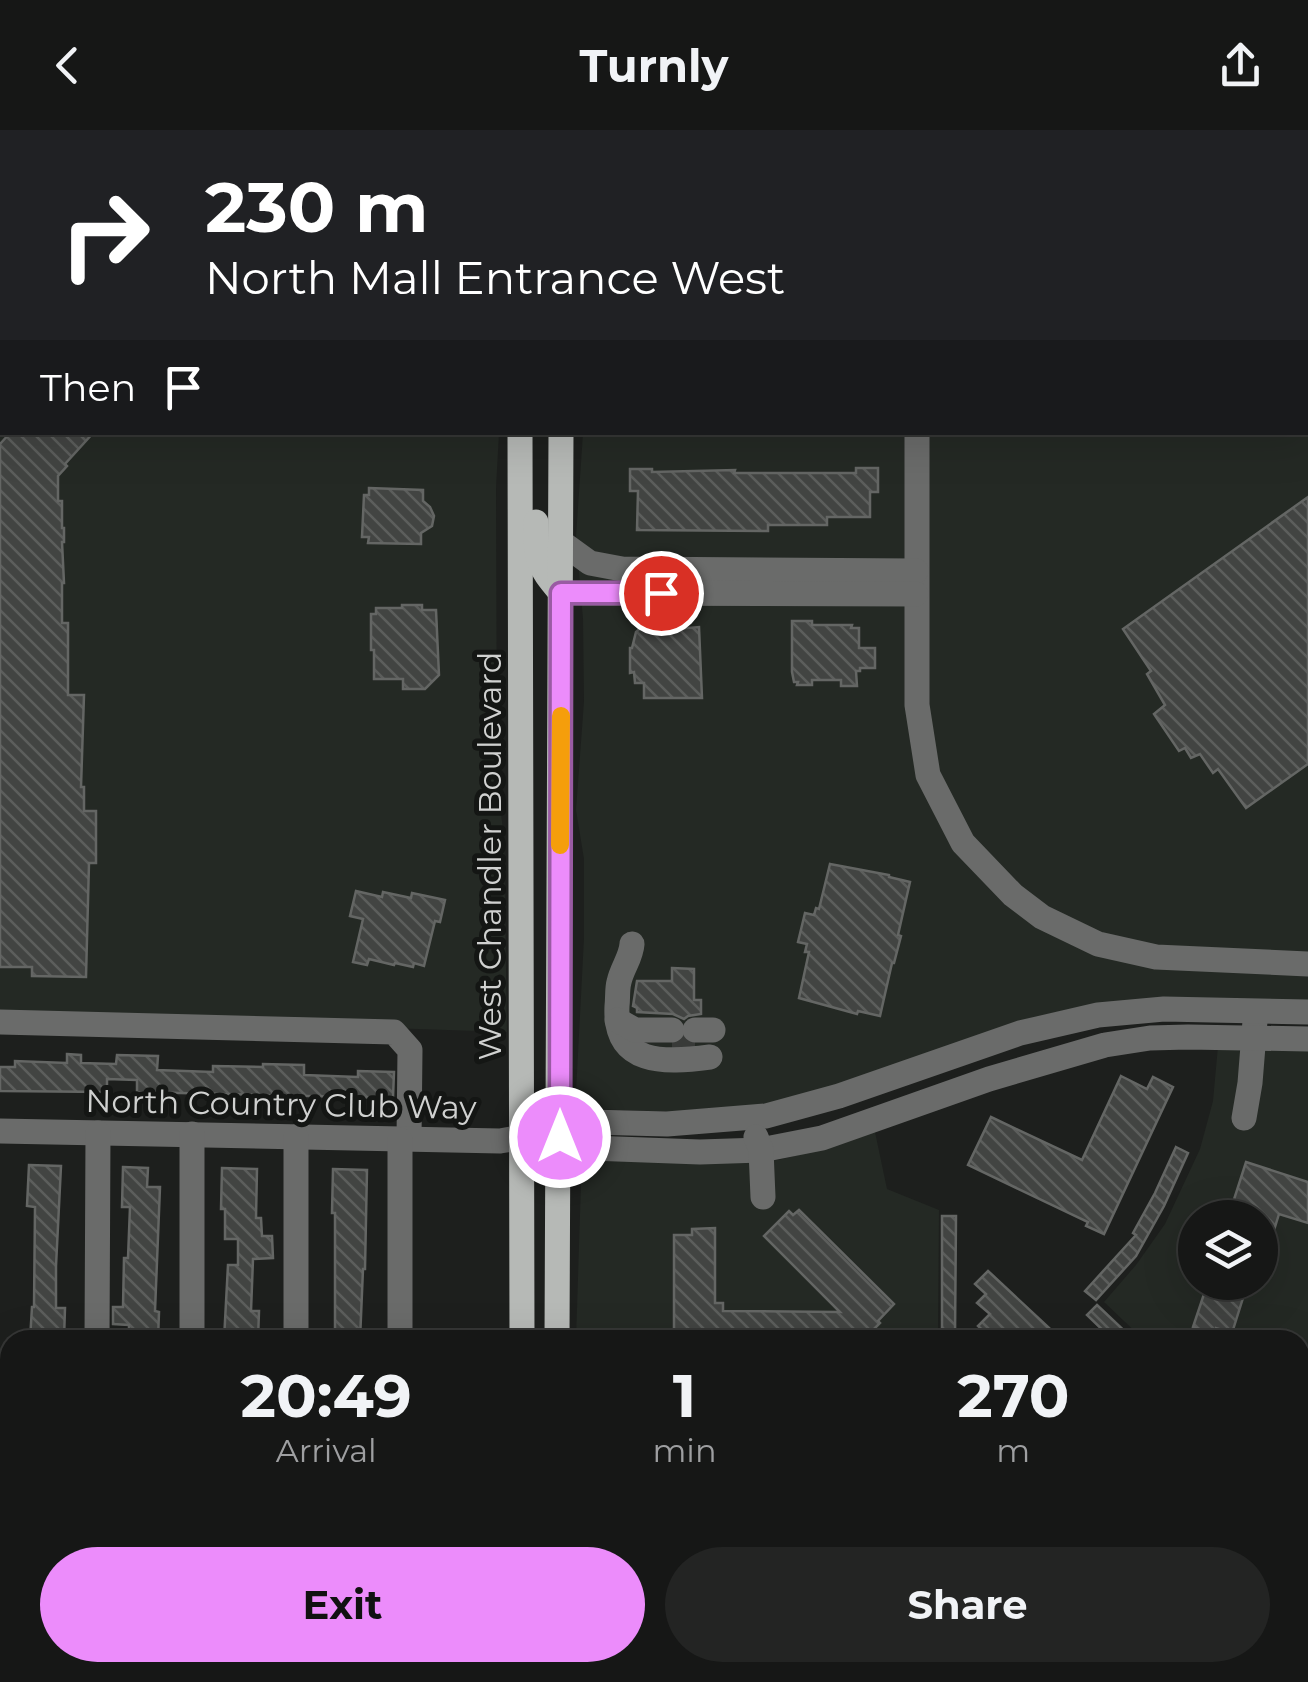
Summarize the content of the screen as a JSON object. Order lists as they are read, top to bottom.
{
  "streets": {
    "main road": ["West Chandler Boulevard"],
    "street": ["North Country Club Way"]
  },
  "crossings": [
    ["West Chandler Boulevard", "North Country Club Way"]
  ],
  "page": {
    "header": "Turnly",
    "turn": ["230 m", "North Mall Entrance West"],
    "then": "Then",
    "eta": [
      "20:49",
      "Arrival",
      "1",
      "min",
      "270",
      "m"
    ],
    "buttons": ["Exit", "Share"]
  }
}
